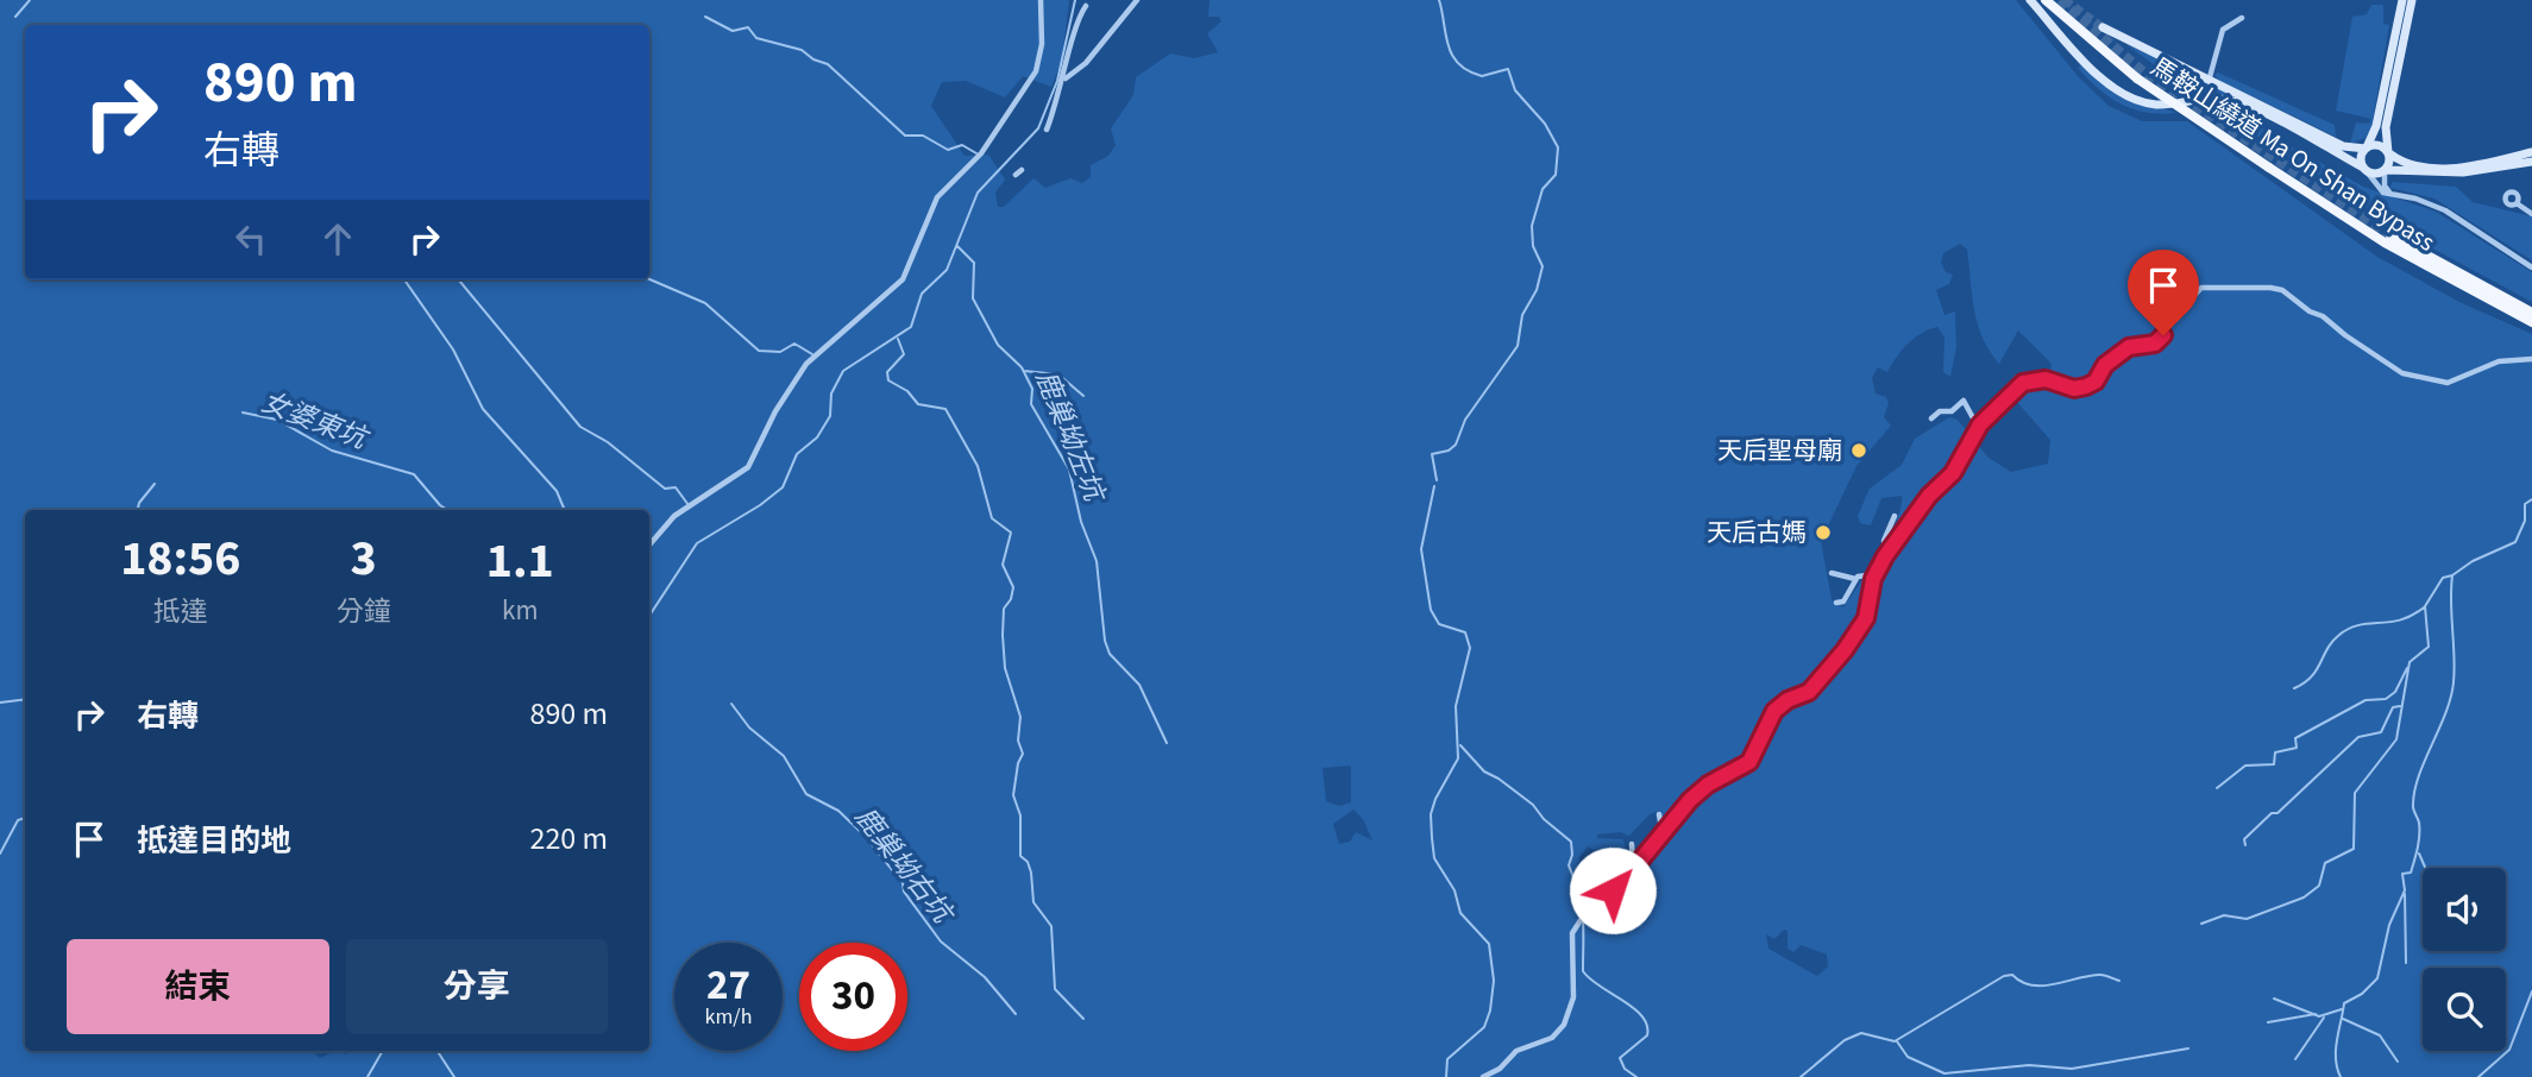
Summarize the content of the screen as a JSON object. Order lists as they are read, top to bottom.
{
  "streets": {
    "main road": ["馬鞍山繞道 Ma On Shan Bypass"]
  },
  "water": ["女婆東坑", "鹿巢坳左坑", "鹿巢坳右坑"],
  "places": ["天后聖母廟", "天后古媽"],
  "page": {
    "turn": ["890 m", "右轉"],
    "eta": [
      "18:56",
      "抵達",
      "3",
      "分鐘",
      "1.1",
      "km"
    ],
    "list": [
      {
        "name": "右轉",
        "value": "890 m"
      },
      {
        "name": "抵達目的地",
        "value": "220 m"
      }
    ],
    "buttons": ["結束", "分享"],
    "speed": "27 km/h",
    "limit": "30"
  }
}
